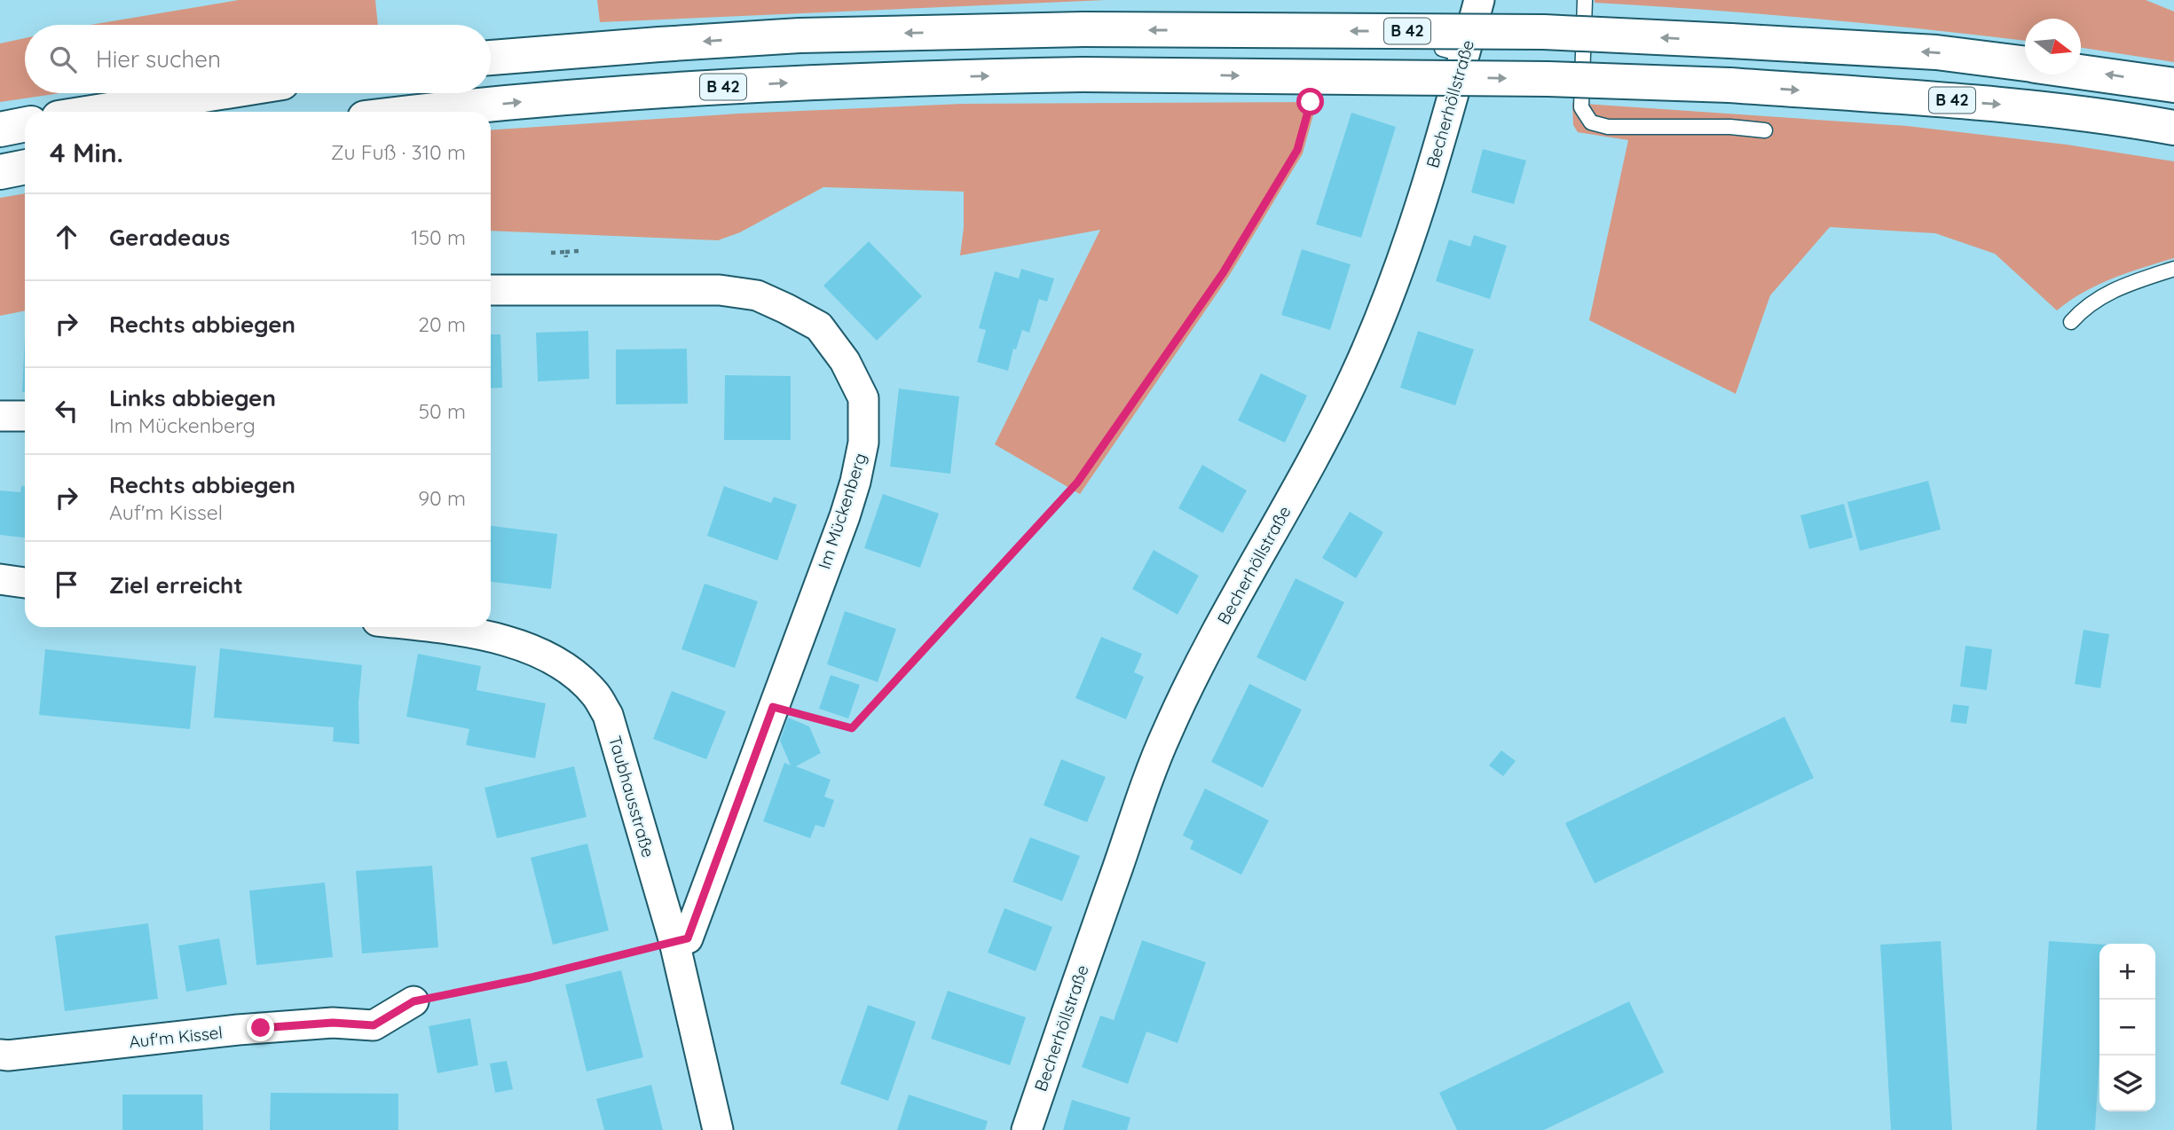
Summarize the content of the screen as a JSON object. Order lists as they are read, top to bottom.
{
  "streets": {
    "highway": ["B 42"],
    "street": [
      "Becherhöllstraße",
      "Im Mückenberg",
      "Taubhausstraße",
      "Auf'm Kissel"
    ]
  },
  "crossings": [
    ["Im Mückenberg", "Taubhausstraße"]
  ],
  "north": "right",
  "page": {
    "search": "Hier suchen",
    "heading": ["4 Min.", "Zu Fuß · 310 m"],
    "list": [
      ["Geradeaus", "150 m"],
      ["Rechts abbiegen", "20 m"],
      ["Links abbiegen", "Im Mückenberg", "50 m"],
      ["Rechts abbiegen", "Auf'm Kissel", "90 m"],
      "Ziel erreicht"
    ],
    "map_buttons": ["+", "−"]
  }
}
